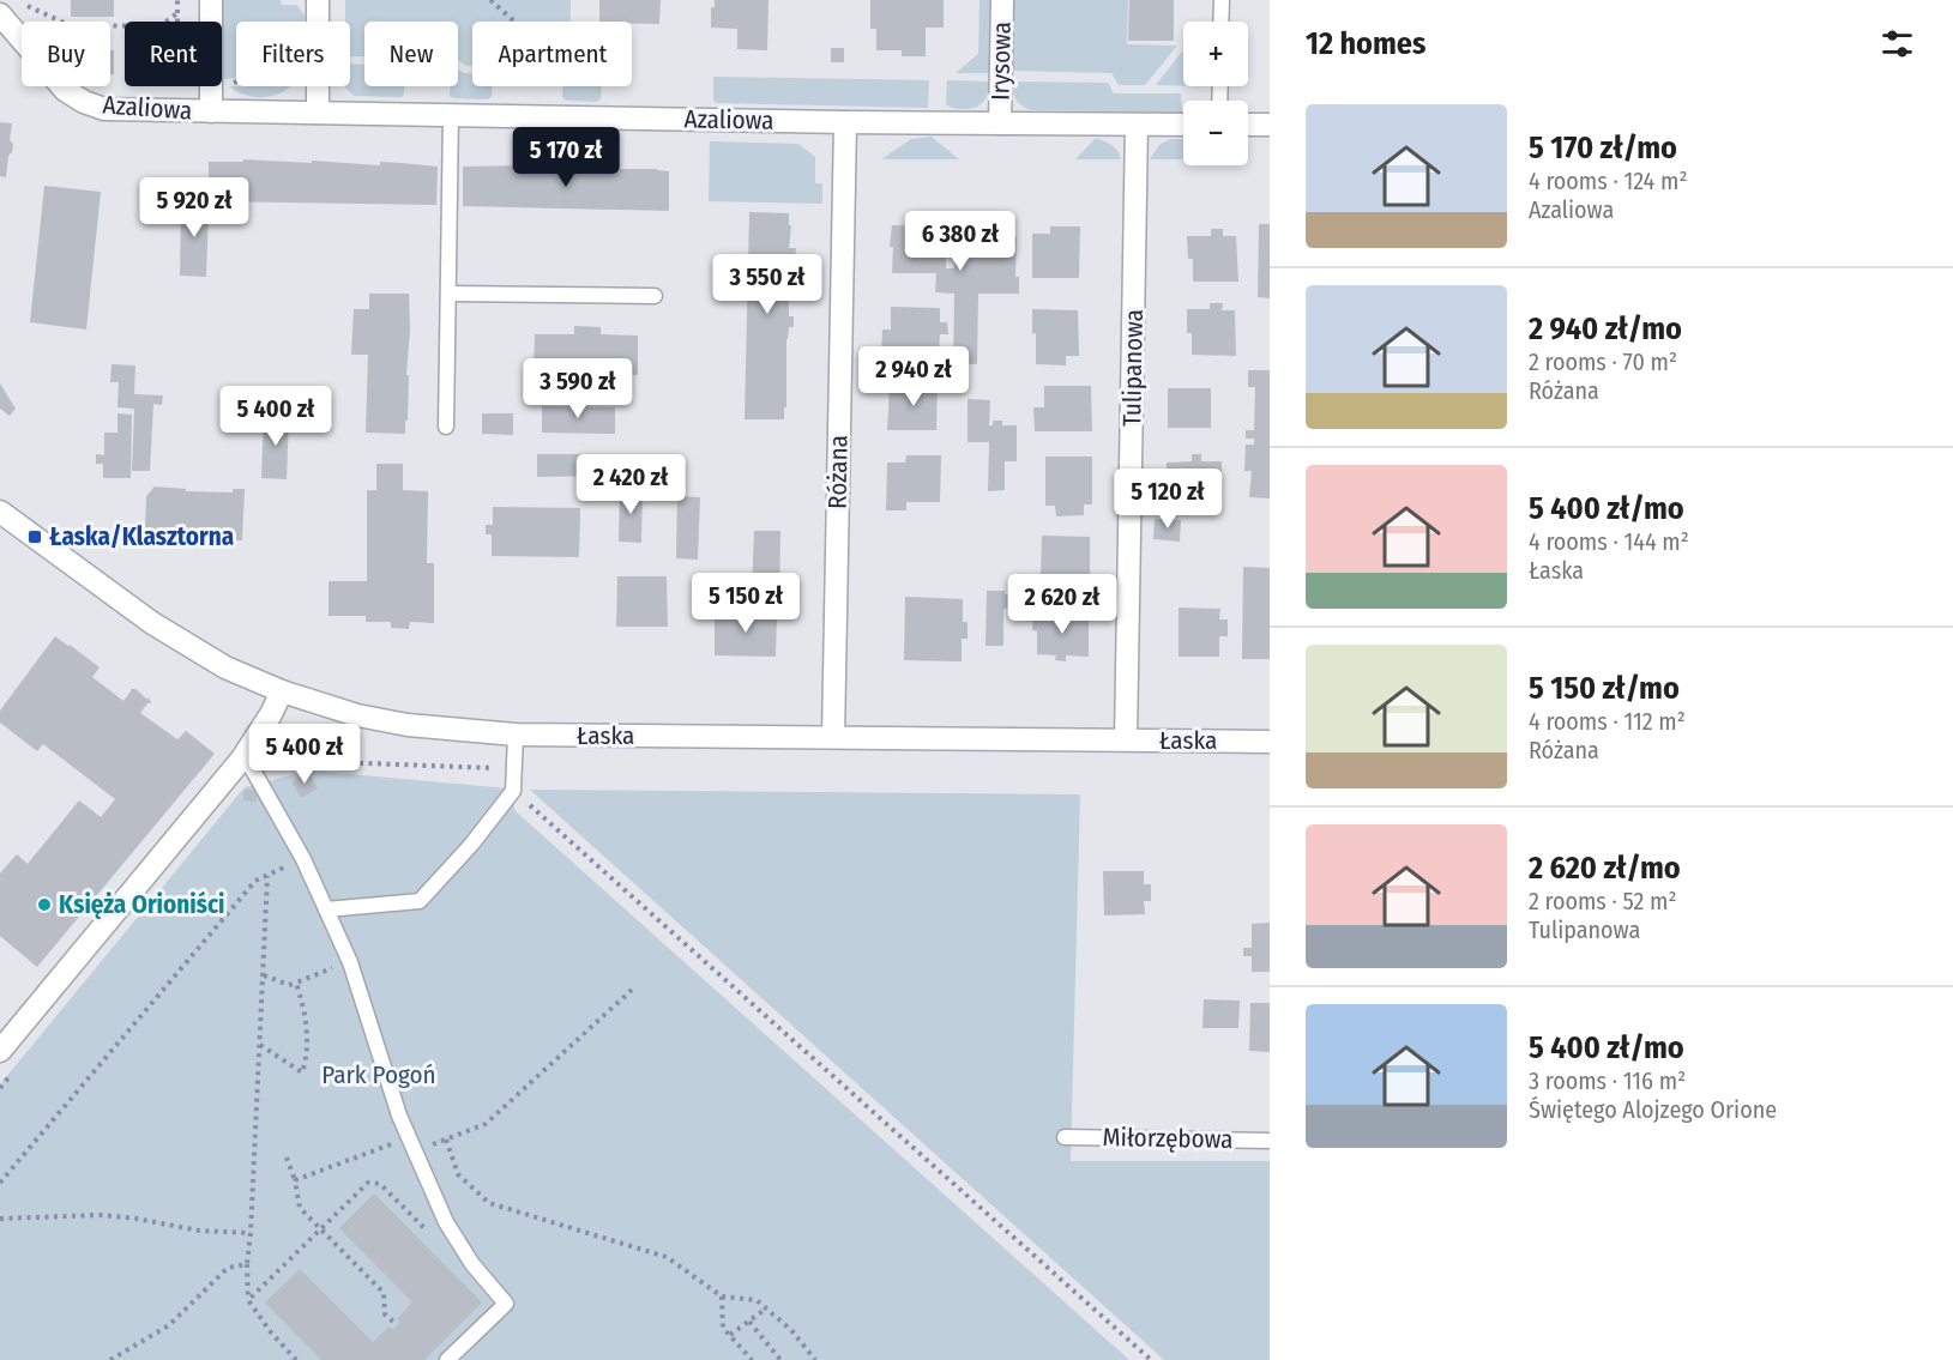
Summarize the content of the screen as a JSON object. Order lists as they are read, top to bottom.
{
  "streets": {
    "street": [
      "Irysowa",
      "Azaliowa",
      "Tulipanowa",
      "Różana",
      "Łaska"
    ],
    "lane": ["Miłorzębowa"]
  },
  "crossings": [
    ["Irysowa", "Azaliowa"],
    ["Azaliowa", "Tulipanowa"],
    ["Azaliowa", "Różana"],
    ["Tulipanowa", "Łaska"],
    ["Różana", "Łaska"]
  ],
  "parks": ["Park Pogoń"],
  "places": {
    "transit": ["Łaska/Klasztorna"],
    "other": ["Księża Orioniści"]
  },
  "page": {
    "heading": "12 homes",
    "map_buttons": ["+", "−"],
    "chip": [
      "Buy",
      "Rent",
      "Filters",
      "New",
      "Apartment"
    ],
    "list": [
      {
        "name": "5 170 zł/mo",
        "note": "4 rooms · 124 m² · Azaliowa"
      },
      {
        "name": "2 940 zł/mo",
        "note": "2 rooms · 70 m² · Różana"
      },
      {
        "name": "5 400 zł/mo",
        "note": "4 rooms · 144 m² · Łaska"
      },
      {
        "name": "5 150 zł/mo",
        "note": "4 rooms · 112 m² · Różana"
      },
      {
        "name": "2 620 zł/mo",
        "note": "2 rooms · 52 m² · Tulipanowa"
      },
      {
        "name": "5 400 zł/mo",
        "note": "3 rooms · 116 m² · Świętego Alojzego Orione"
      }
    ],
    "price": [
      "5 170 zł",
      "5 920 zł",
      "6 380 zł",
      "3 550 zł",
      "2 940 zł",
      "3 590 zł",
      "5 400 zł",
      "2 420 zł",
      "5 120 zł",
      "5 150 zł",
      "2 620 zł",
      "5 400 zł"
    ]
  }
}
